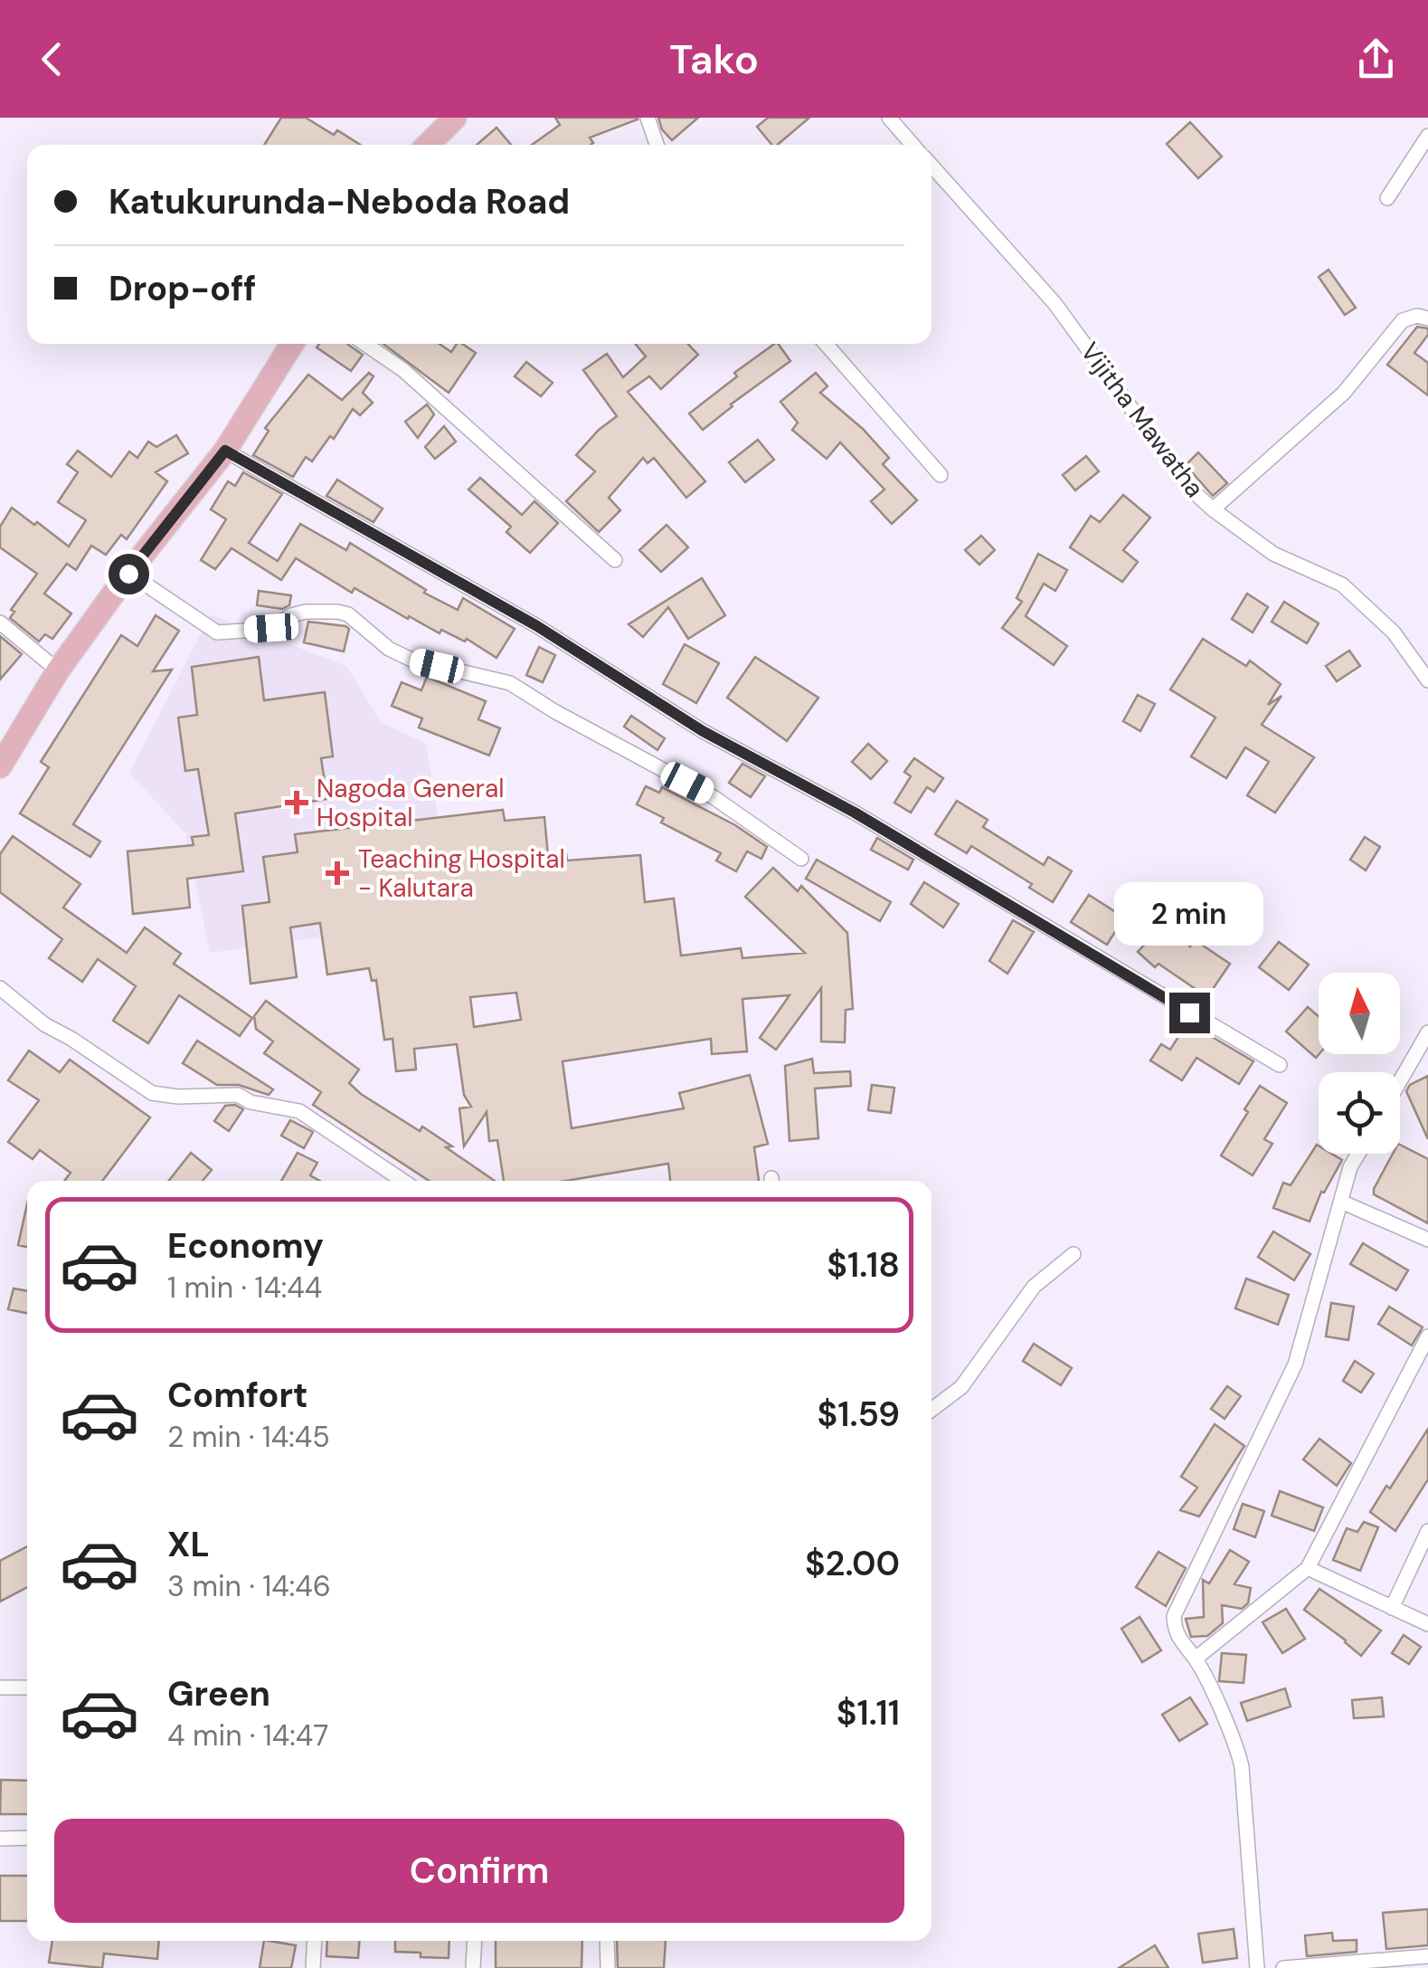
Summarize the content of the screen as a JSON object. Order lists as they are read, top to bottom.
{
  "streets": {
    "street": ["Vijitha Mawatha"]
  },
  "places": {
    "health": ["Nagoda General Hospital", "Teaching Hospital - Kalutara"]
  },
  "north": "top",
  "page": {
    "header": "Tako",
    "banner": ["Katukurunda-Neboda Road", "Drop-off"],
    "bubble": "2 min",
    "list": [
      {
        "name": "Economy",
        "note": "1 min · 14:44",
        "value": "$1.18"
      },
      {
        "name": "Comfort",
        "note": "2 min · 14:45",
        "value": "$1.59"
      },
      {
        "name": "XL",
        "note": "3 min · 14:46",
        "value": "$2.00"
      },
      {
        "name": "Green",
        "note": "4 min · 14:47",
        "value": "$1.11"
      }
    ],
    "buttons": "Confirm"
  }
}
